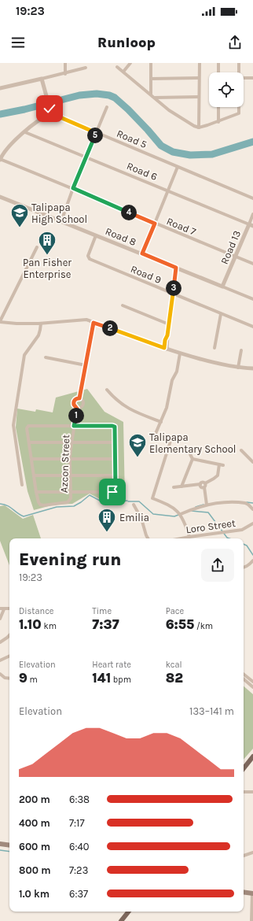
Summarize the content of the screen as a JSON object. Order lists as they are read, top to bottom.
{
  "streets": {
    "street": [
      "Road 5",
      "Road 6",
      "Road 7",
      "Road 8",
      "Road 13",
      "Road 9",
      "Azcon Street",
      "Loro Street"
    ]
  },
  "crossings": [
    ["Road 6", "Road 13"],
    ["Road 7", "Road 13"],
    ["Road 8", "Road 13"],
    ["Road 8", "Road 9"]
  ],
  "places": {
    "school or university": ["Talipapa High School", "Talipapa Elementary School"],
    "building": ["Pan Fisher Enterprise", "Emilia"]
  },
  "page": {
    "status": "19:23",
    "header": "Runloop",
    "pins": [
      "5",
      "4",
      "3",
      "2",
      "1"
    ],
    "heading": ["Evening run", "19:23"],
    "stats": [
      ["Distance", "1.10 km"],
      ["Time", "7:37"],
      ["Pace", "6:55 /km"],
      ["Elevation", "9 m"],
      ["Heart rate", "141 bpm"],
      ["kcal", "82"]
    ],
    "chart": ["Elevation", "133–141 m"],
    "list": [
      {
        "name": "200 m",
        "note": "6:38"
      },
      {
        "name": "400 m",
        "note": "7:17"
      },
      {
        "name": "600 m",
        "note": "6:40"
      },
      {
        "name": "800 m",
        "note": "7:23"
      },
      {
        "name": "1.0 km",
        "note": "6:37"
      }
    ]
  }
}
